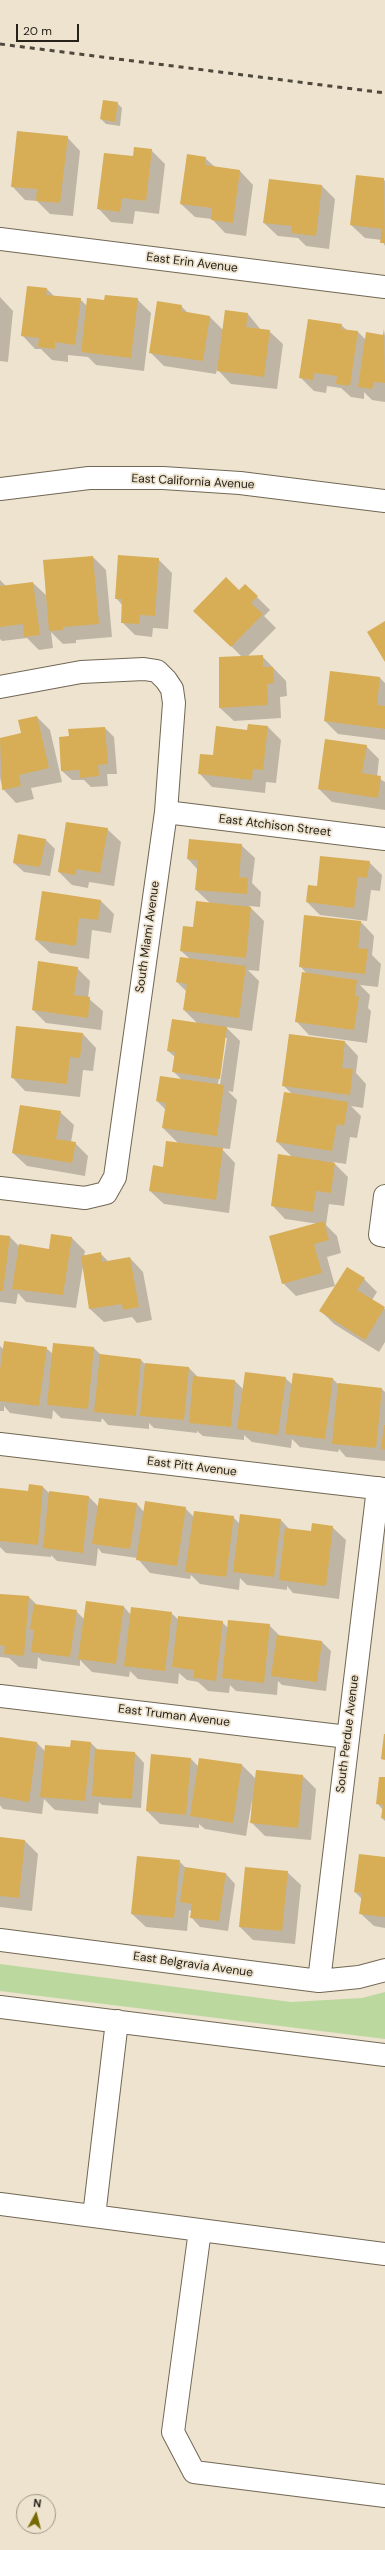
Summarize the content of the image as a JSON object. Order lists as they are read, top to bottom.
{
  "streets": {
    "street": [
      "East Erin Avenue",
      "East California Avenue",
      "East Atchison Street",
      "South Miami Avenue",
      "East Pitt Avenue",
      "East Truman Avenue",
      "South Perdue Avenue",
      "East Belgravia Avenue"
    ]
  },
  "crossings": [
    ["East Atchison Street", "South Miami Avenue"],
    ["East Pitt Avenue", "South Perdue Avenue"],
    ["East Truman Avenue", "South Perdue Avenue"],
    ["South Perdue Avenue", "East Belgravia Avenue"]
  ],
  "scale_bar": "20 m",
  "north": "top"
}
